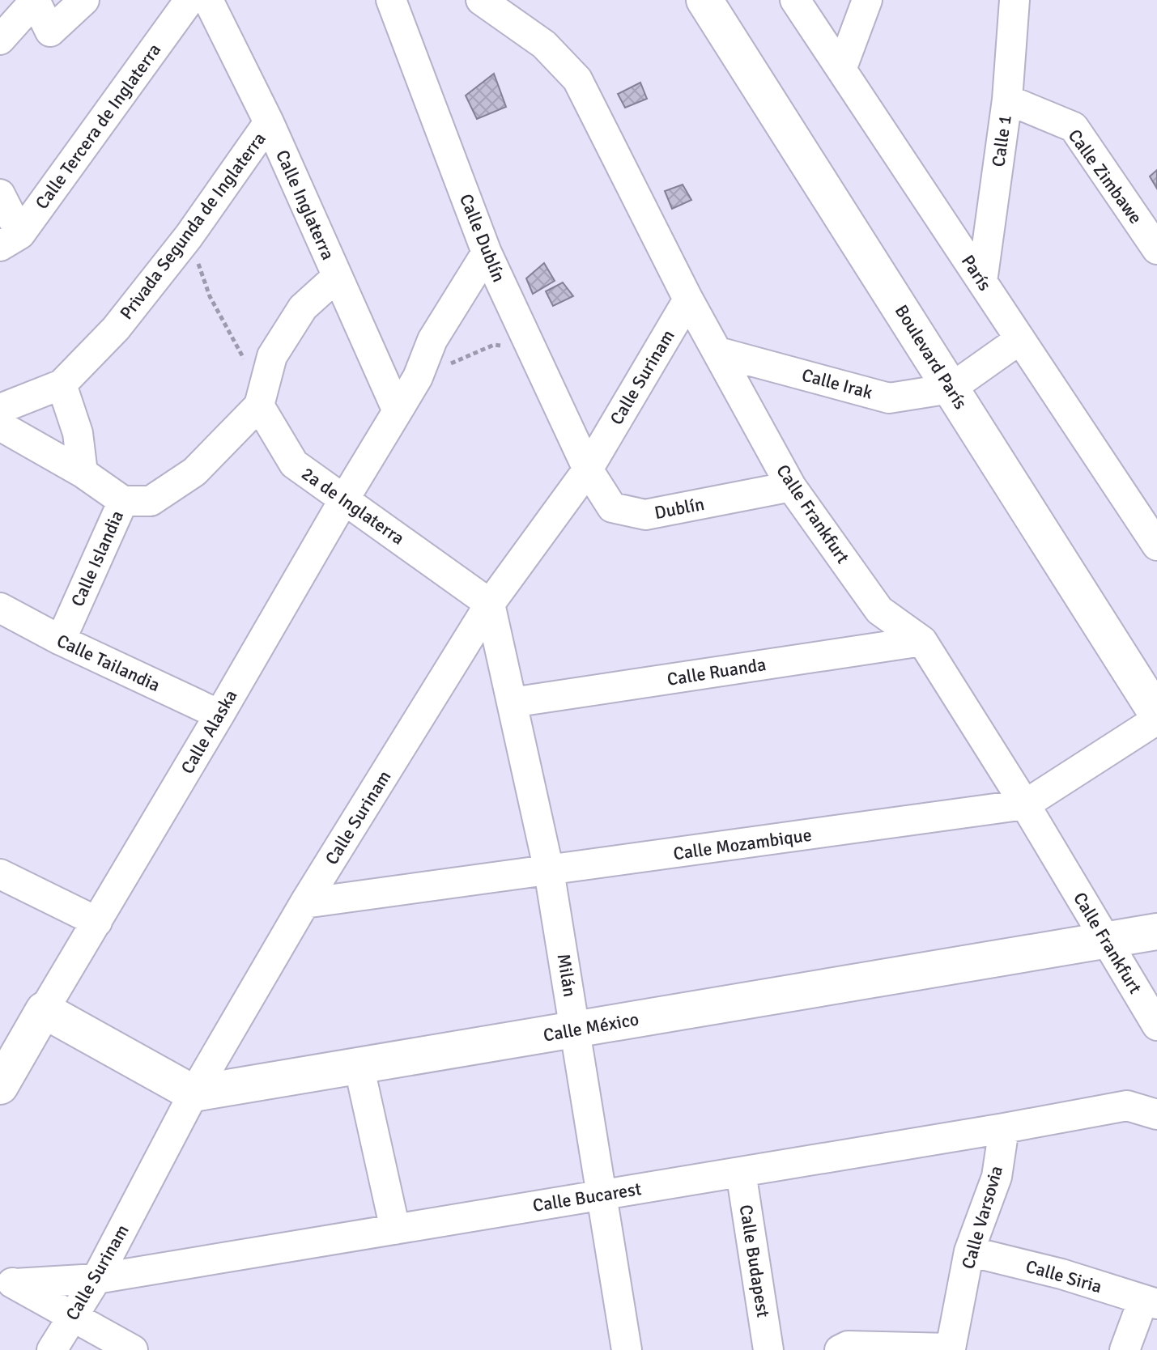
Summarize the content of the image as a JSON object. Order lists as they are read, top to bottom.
{
  "streets": {
    "street": [
      "Calle Tercera de Inglaterra",
      "Calle 1",
      "Calle Zimbawe",
      "Calle Inglaterra",
      "Privada Segunda de Inglaterra",
      "Calle Dublín",
      "París",
      "Boulevard París",
      "Calle Surinam",
      "Calle Irak",
      "2a de Inglaterra",
      "Dublín",
      "Calle Frankfurt",
      "Calle Islandia",
      "Calle Tailandia",
      "Calle Ruanda",
      "Calle Alaska",
      "Calle Mozambique",
      "Milán",
      "Calle México",
      "Calle Bucarest",
      "Calle Varsovia",
      "Calle Budapest",
      "Calle Siria"
    ]
  },
  "crossings": [
    ["Calle 1", "Calle Zimbawe"],
    ["Calle 1", "París"],
    ["Calle Inglaterra", "Privada Segunda de Inglaterra"],
    ["Calle Inglaterra", "Calle Alaska"],
    ["Calle Dublín", "Calle Surinam"],
    ["Calle Dublín", "Dublín"],
    ["Calle Dublín", "Calle Alaska"],
    ["París", "Calle Irak"],
    ["Boulevard París", "Calle Irak"],
    ["Calle Surinam", "2a de Inglaterra"],
    ["Calle Surinam", "Dublín"],
    ["Calle Surinam", "Calle Frankfurt"],
    ["Calle Surinam", "Calle Mozambique"],
    ["Calle Surinam", "Milán"],
    ["Calle Surinam", "Calle México"],
    ["Calle Surinam", "Calle Bucarest"],
    ["Calle Irak", "Calle Frankfurt"],
    ["2a de Inglaterra", "Calle Alaska"],
    ["2a de Inglaterra", "Milán"],
    ["Dublín", "Calle Frankfurt"],
    ["Calle Frankfurt", "Calle Ruanda"],
    ["Calle Frankfurt", "Calle Mozambique"],
    ["Calle Frankfurt", "Calle México"],
    ["Calle Islandia", "Calle Tailandia"],
    ["Calle Tailandia", "Calle Alaska"],
    ["Calle Ruanda", "Milán"],
    ["Calle Mozambique", "Milán"],
    ["Milán", "Calle México"],
    ["Milán", "Calle Bucarest"],
    ["Calle Bucarest", "Calle Varsovia"],
    ["Calle Bucarest", "Calle Budapest"],
    ["Calle Varsovia", "Calle Siria"]
  ]
}
